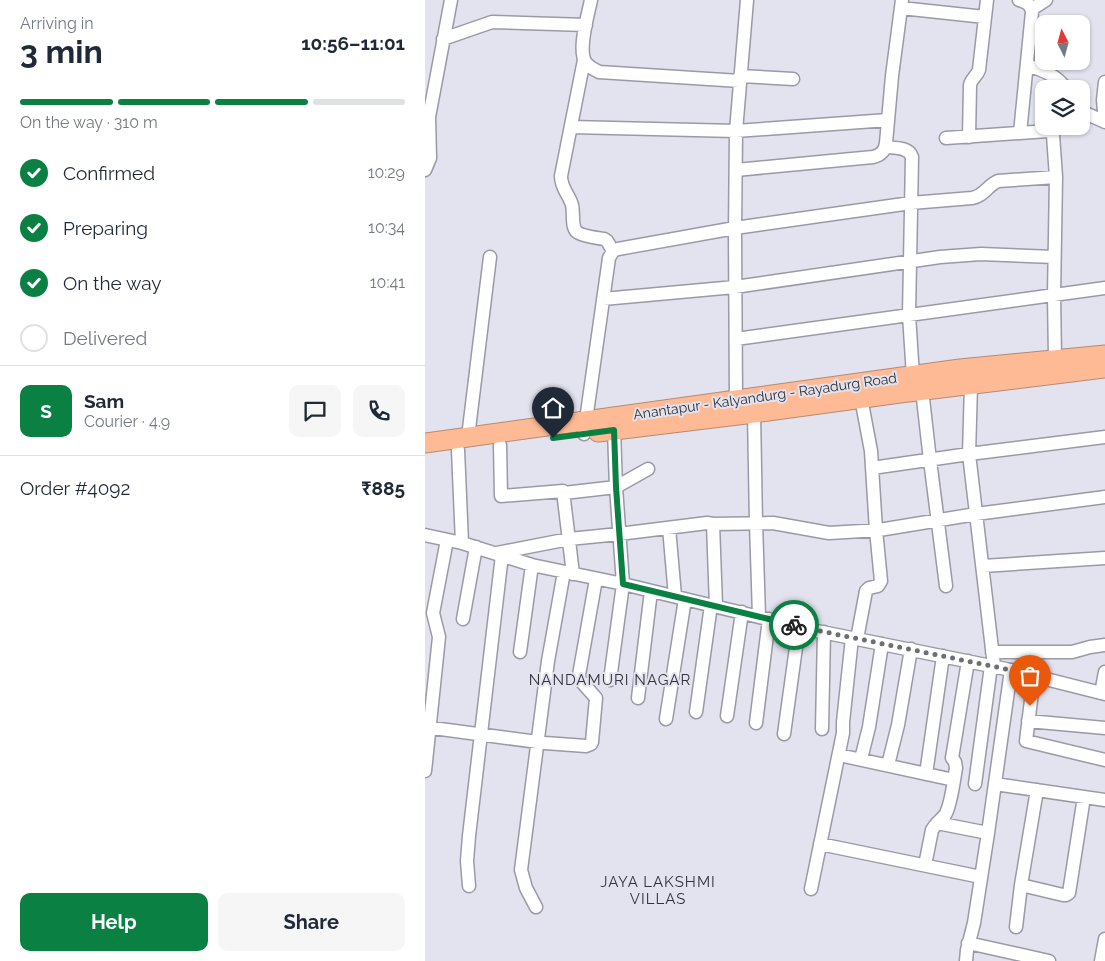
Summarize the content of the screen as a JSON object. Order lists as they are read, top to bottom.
{
  "streets": {
    "highway": ["Anantapur - Kalyandurg - Rayadurg Road"]
  },
  "districts": ["NANDAMURI NAGAR", "JAYA LAKSHMI VILLAS"],
  "north": "top",
  "page": {
    "heading": ["3 min", "Arriving in", "10:56–11:01"],
    "panel": [
      "Sam",
      "Courier · 4.9",
      "Order #4092",
      "₹885"
    ],
    "bar": "On the way · 310 m",
    "list": [
      ["Confirmed", "10:29"],
      ["Preparing", "10:34"],
      ["On the way", "10:41"],
      "Delivered"
    ],
    "round": "S",
    "buttons": ["Help", "Share"]
  }
}
